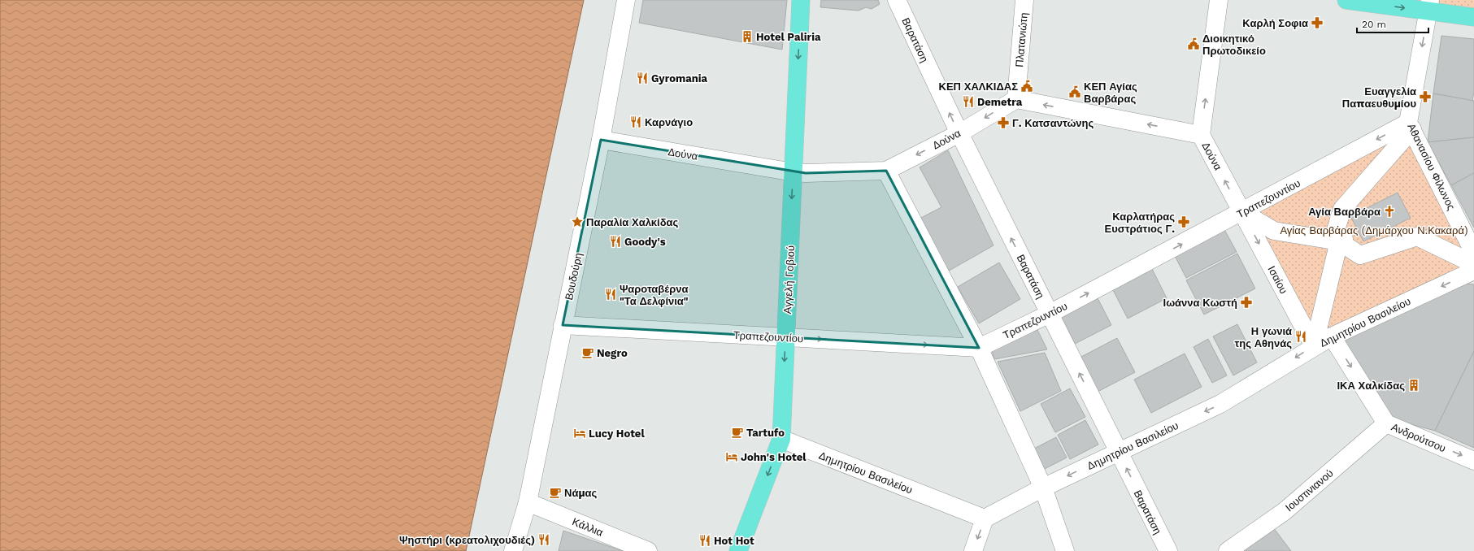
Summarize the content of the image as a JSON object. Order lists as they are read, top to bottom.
{
  "streets": {
    "main road": ["Αγγελή Γοβιού"],
    "street": [
      "Βαρατάση",
      "Πλατανιώτη",
      "Δούνα",
      "Αθανασίου Φίλωνος",
      "Τραπεζουντίου",
      "Βουδούρη",
      "Ισαίου",
      "Δημητρίου Βασιλείου",
      "Ανδρούτσου",
      "Ιουστινιανού",
      "Κάλλια"
    ]
  },
  "crossings": [
    ["Βαρατάση", "Δούνα"],
    ["Βαρατάση", "Τραπεζουντίου"],
    ["Βαρατάση", "Δημητρίου Βασιλείου"],
    ["Πλατανιώτη", "Δούνα"],
    ["Δούνα", "Τραπεζουντίου"],
    ["Δούνα", "Βουδούρη"],
    ["Δούνα", "Αγγελή Γοβιού"],
    ["Δούνα", "Ισαίου"],
    ["Αθανασίου Φίλωνος", "Τραπεζουντίου"],
    ["Τραπεζουντίου", "Βουδούρη"],
    ["Τραπεζουντίου", "Αγγελή Γοβιού"],
    ["Τραπεζουντίου", "Ισαίου"],
    ["Βουδούρη", "Κάλλια"],
    ["Αγγελή Γοβιού", "Δημητρίου Βασιλείου"],
    ["Ισαίου", "Δημητρίου Βασιλείου"],
    ["Δημητρίου Βασιλείου", "Ανδρούτσου"],
    ["Ανδρούτσου", "Ιουστινιανού"]
  ],
  "one_way": [
    "Δούνα",
    "Αθανασίου Φίλωνος",
    "Αγγελή Γοβιού",
    "Ισαίου",
    "Δημητρίου Βασιλείου",
    "Ανδρούτσου"
  ],
  "parks": ["Αγίας Βαρβάρας (Δημάρχου Ν.Κακαρά)"],
  "places": {
    "pharmacy": [
      "Καρλή Σοφια",
      "Ευαγγελία Παπαευθυμίου",
      "Γ. Κατσαντώνης",
      "Καρλατήρας Ευστράτιος Γ.",
      "Ιωάννα Κωστή"
    ],
    "building": ["Hotel Paliria", "ΙΚΑ Χαλκίδας"],
    "public building": ["Διοικητικό Πρωτοδικείο", "ΚΕΠ ΧΑΛΚΙΔΑΣ", "ΚΕΠ Αγίας Βαρβάρας"],
    "restaurant": [
      "Gyromania",
      "Demetra",
      "Καρνάγιο",
      "Goody's",
      "Ψαροταβέρνα \"Τα Δελφίνια\"",
      "Η γωνιά της Αθηνάς",
      "Ψηστήρι (κρεατολιχουδιές)",
      "Hot Hot"
    ],
    "church": ["Αγία Βαρβάρα"],
    "place": ["Παραλία Χαλκίδας"],
    "cafe": ["Negro", "Tartufo", "Νάμας"],
    "hotel": ["Lucy Hotel", "John's Hotel"]
  },
  "scale_bar": "20 m"
}
